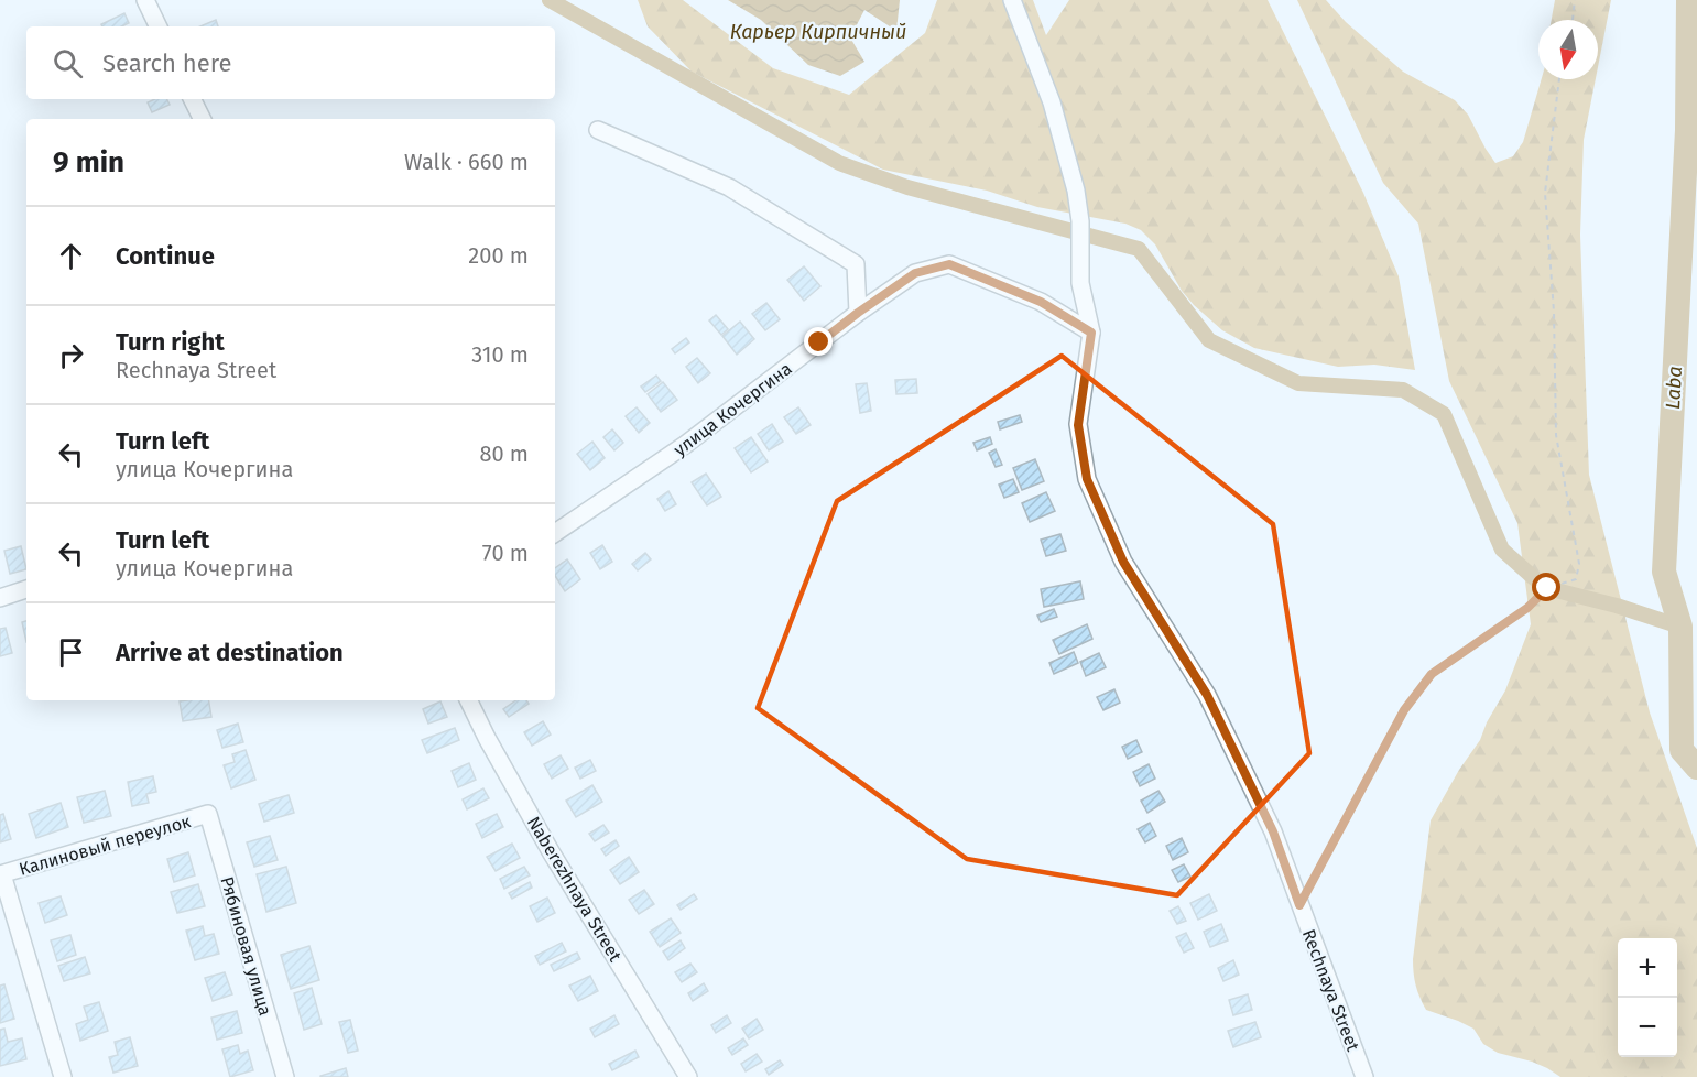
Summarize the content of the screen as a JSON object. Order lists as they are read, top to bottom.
{
  "streets": {
    "street": [
      "улица Кочергина",
      "Калиновый переулок",
      "Naberezhnaya Street",
      "Рябиновая улица",
      "Rechnaya Street"
    ]
  },
  "crossings": [
    ["улица Кочергина", "Rechnaya Street"],
    ["Калиновый переулок", "Рябиновая улица"]
  ],
  "water": ["Карьер Кирпичный", "Laba"],
  "north": "bottom",
  "page": {
    "search": "Search here",
    "heading": ["9 min", "Walk · 660 m"],
    "list": [
      ["Continue", "200 m"],
      ["Turn right", "Rechnaya Street", "310 m"],
      ["Turn left", "улица Кочергина", "80 m"],
      ["Turn left", "улица Кочергина", "70 m"],
      "Arrive at destination"
    ],
    "map_buttons": ["+", "−"]
  }
}
